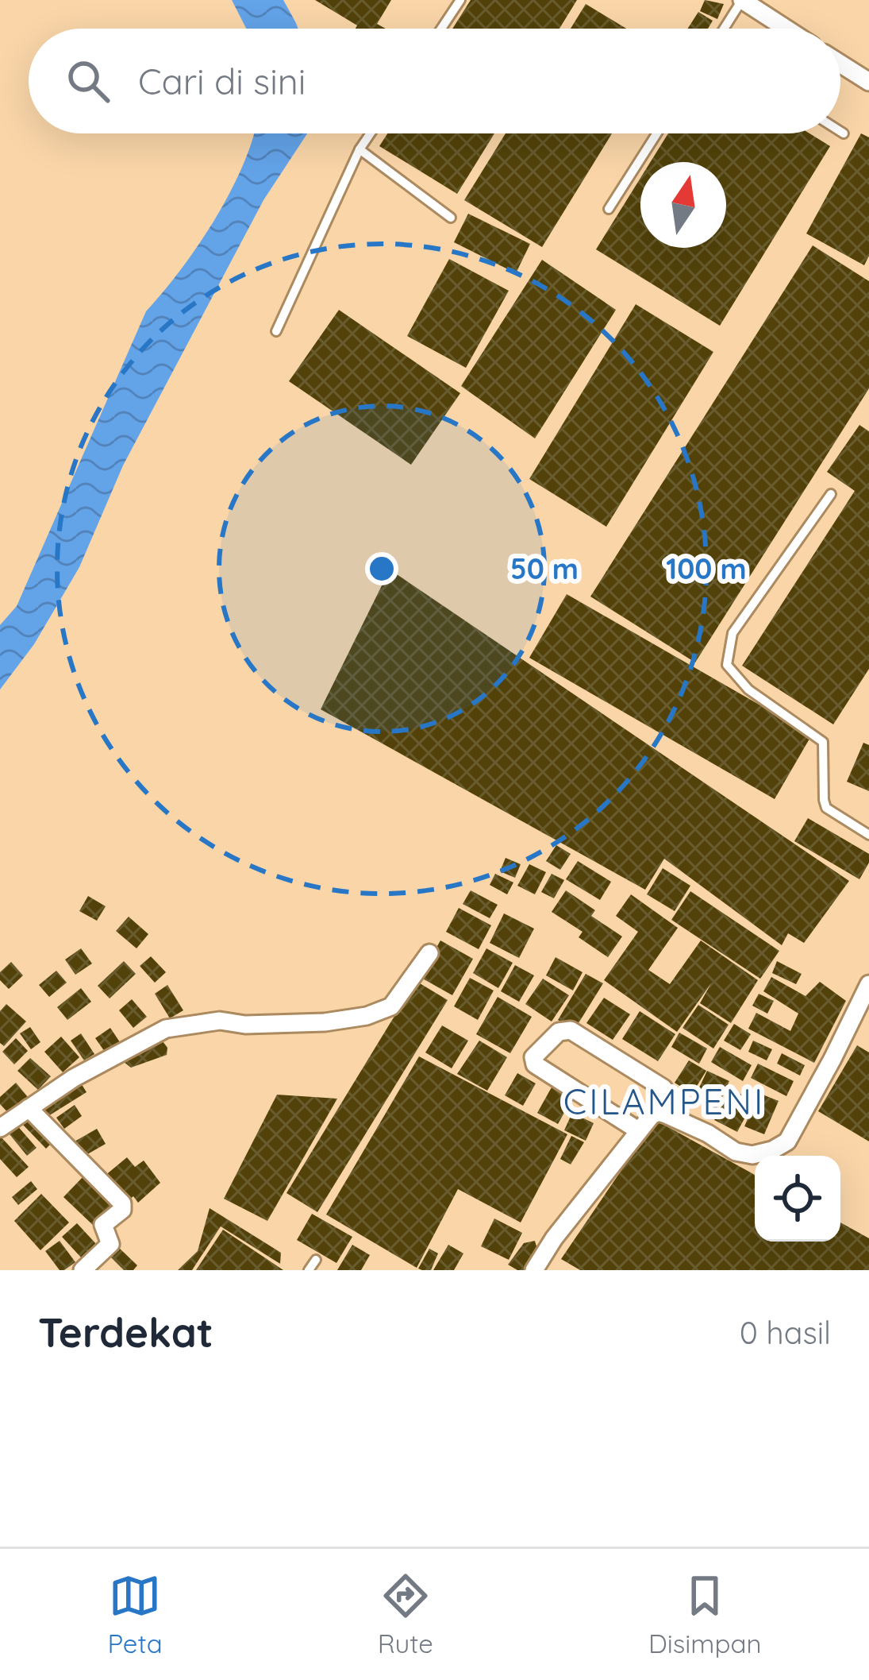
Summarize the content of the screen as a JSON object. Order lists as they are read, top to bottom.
{
  "districts": ["CILAMPENI"],
  "north": "top",
  "page": {
    "search": "Cari di sini",
    "heading": ["Terdekat", "0 hasil"],
    "nav": ["Peta", "Rute", "Disimpan"]
  },
  "rings": ["50 m", "100 m"]
}
